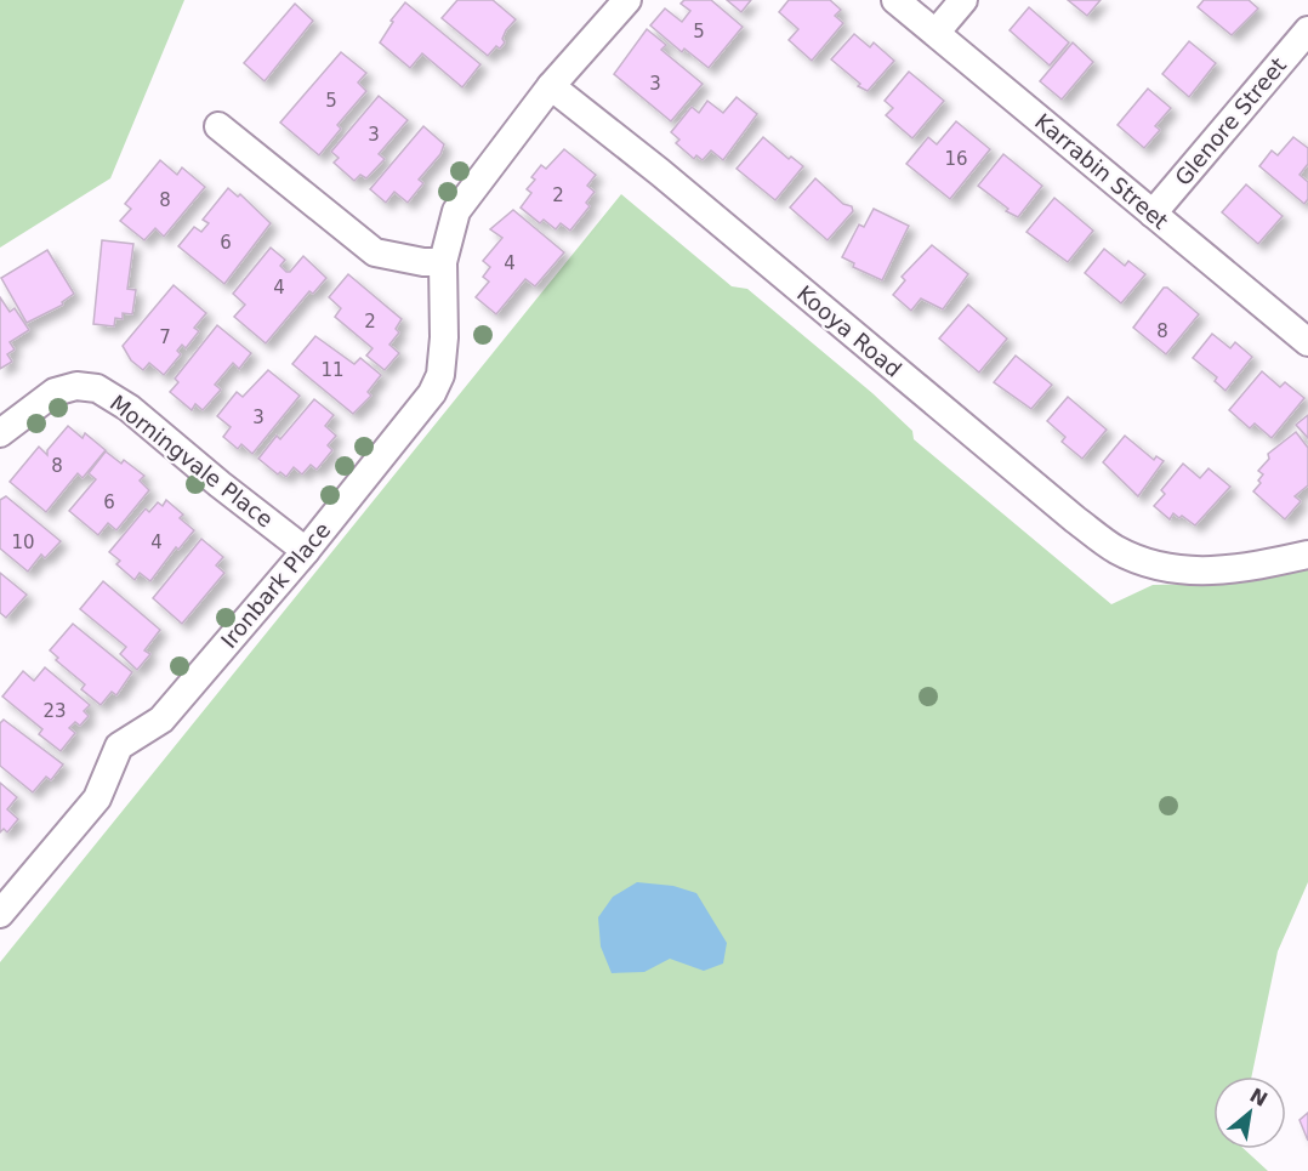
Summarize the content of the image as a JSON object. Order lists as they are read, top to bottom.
{
  "streets": {
    "street": [
      "Glenore Street",
      "Karrabin Street",
      "Kooya Road",
      "Morningvale Place",
      "Ironbark Place"
    ]
  },
  "crossings": [
    ["Glenore Street", "Karrabin Street"],
    ["Kooya Road", "Ironbark Place"],
    ["Morningvale Place", "Ironbark Place"]
  ],
  "house_numbers": [
    "5",
    "3",
    "5",
    "3",
    "16",
    "2",
    "8",
    "6",
    "4",
    "4",
    "2",
    "8",
    "7",
    "11",
    "3",
    "8",
    "6",
    "10",
    "4",
    "23"
  ],
  "north": "top right"
}
